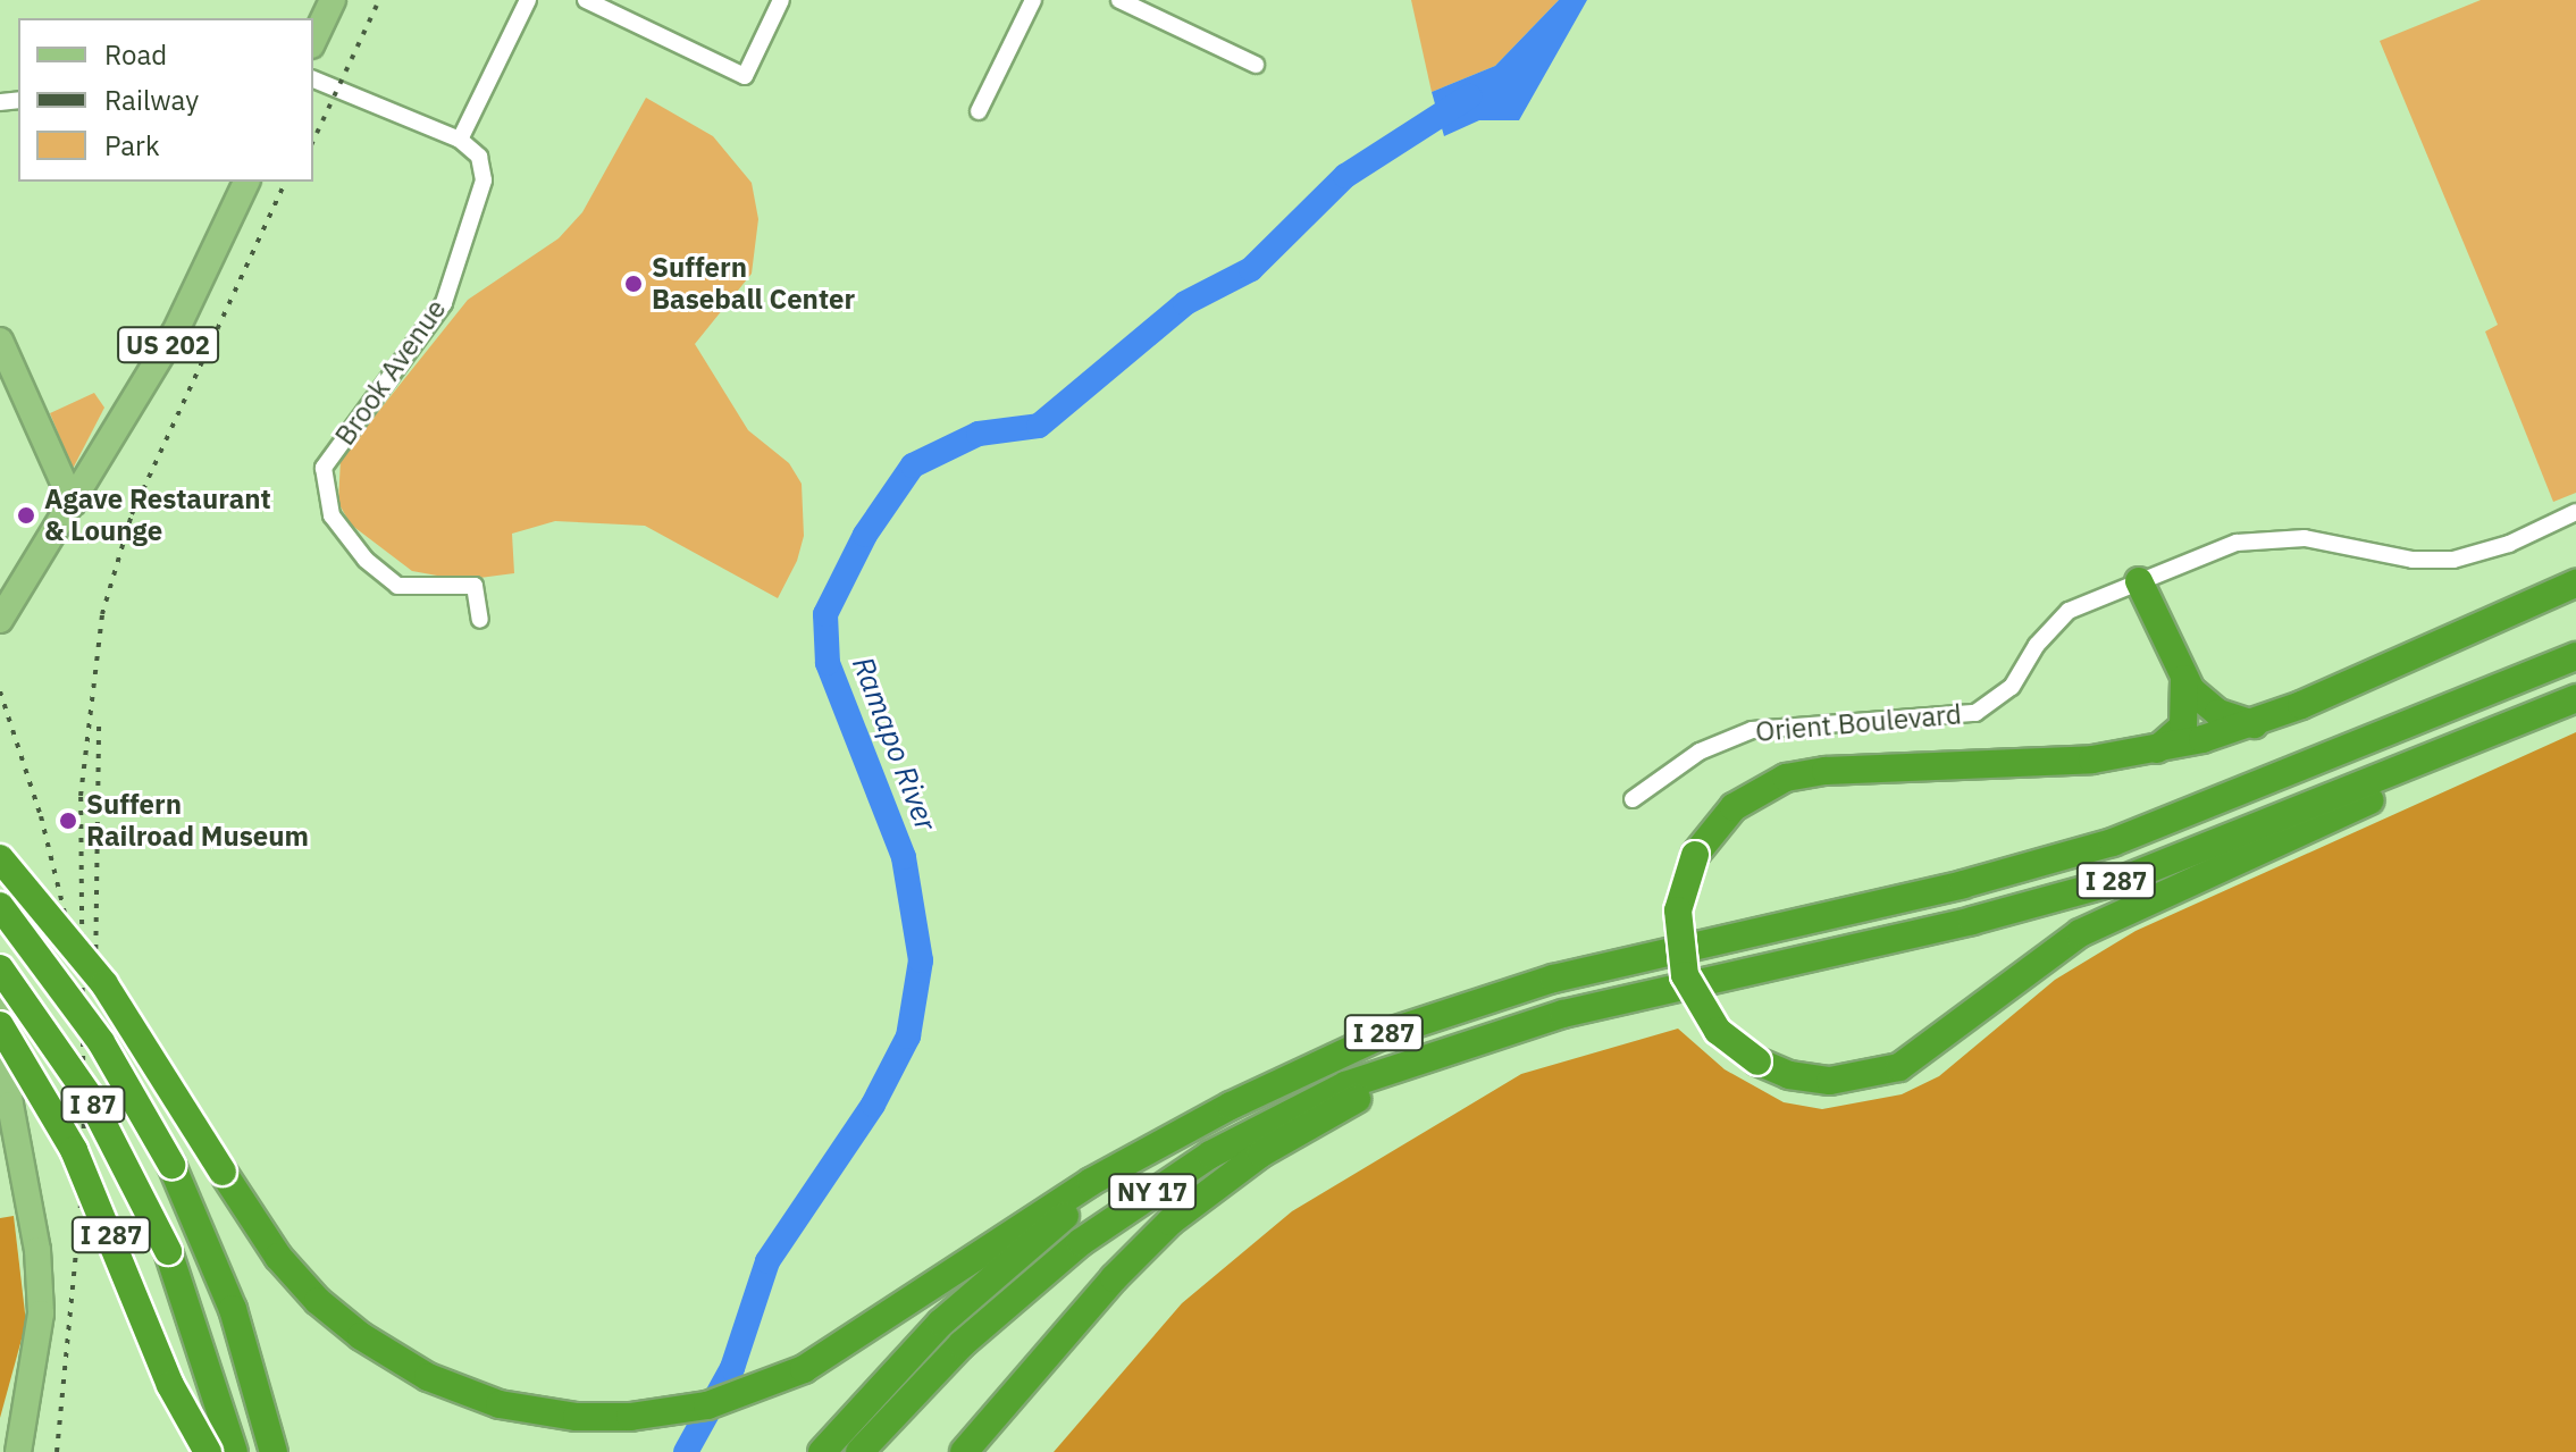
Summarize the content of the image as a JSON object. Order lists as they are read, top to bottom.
{
  "streets": {
    "highway": ["I 287", "I 87", "NY 17"],
    "main road": ["US 202"],
    "street": ["Brook Avenue", "Orient Boulevard"]
  },
  "crossings": [
    ["I 287", "NY 17"]
  ],
  "water": ["Ramapo River"],
  "places": ["Suffern Baseball Center", "Agave Restaurant & Lounge", "Suffern Railroad Museum"],
  "legend": ["Road", "Railway", "Park"]
}
